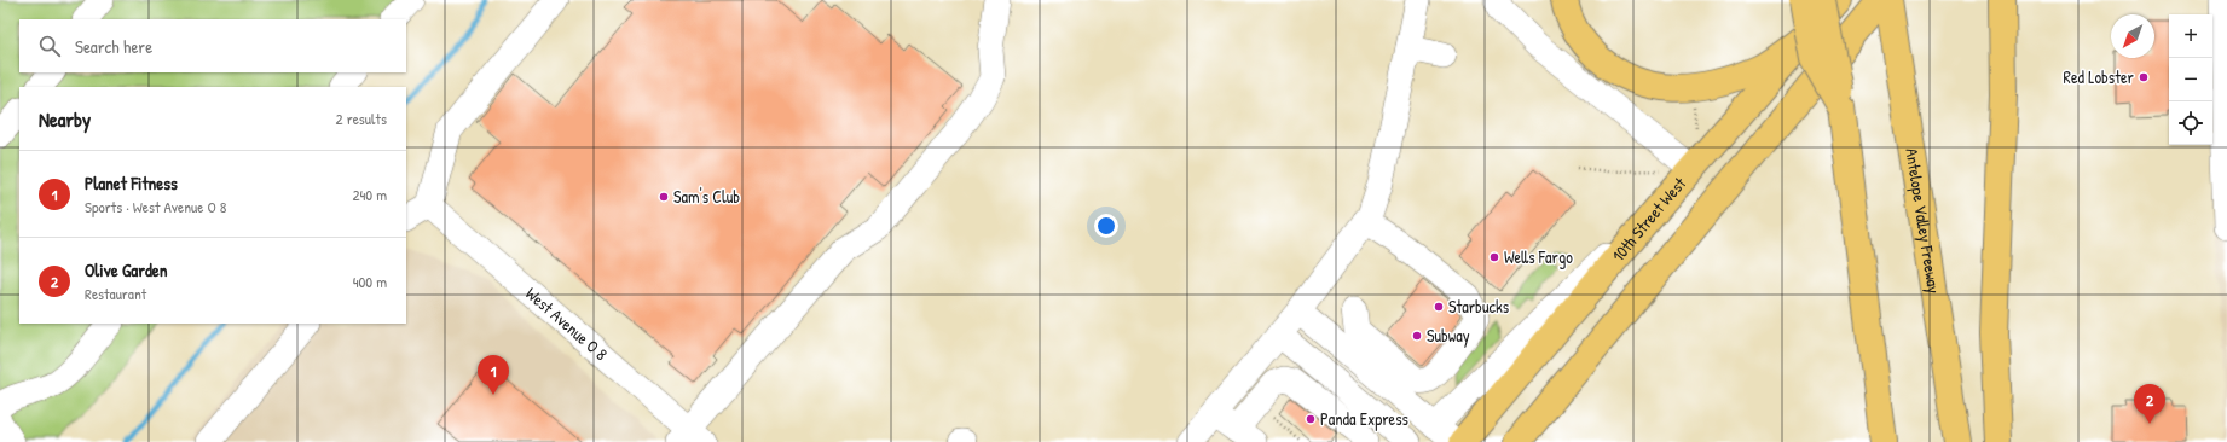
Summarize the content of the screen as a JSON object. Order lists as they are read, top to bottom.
{
  "streets": {
    "main road": ["10th Street West", "Antelope Valley Freeway"],
    "street": ["West Avenue O 8"]
  },
  "places": [
    "Red Lobster",
    "Sam's Club",
    "Wells Fargo",
    "Starbucks",
    "Subway",
    "Panda Express"
  ],
  "north": "bottom left",
  "page": {
    "map_buttons": ["+", "−"],
    "search": "Search here",
    "heading": ["Nearby", "2 results"],
    "list": [
      {
        "mark": "1",
        "name": "Planet Fitness",
        "note": "Sports · West Avenue O 8",
        "value": "240 m"
      },
      {
        "mark": "2",
        "name": "Olive Garden",
        "note": "Restaurant",
        "value": "400 m"
      }
    ],
    "pins": ["1", "2"]
  }
}
